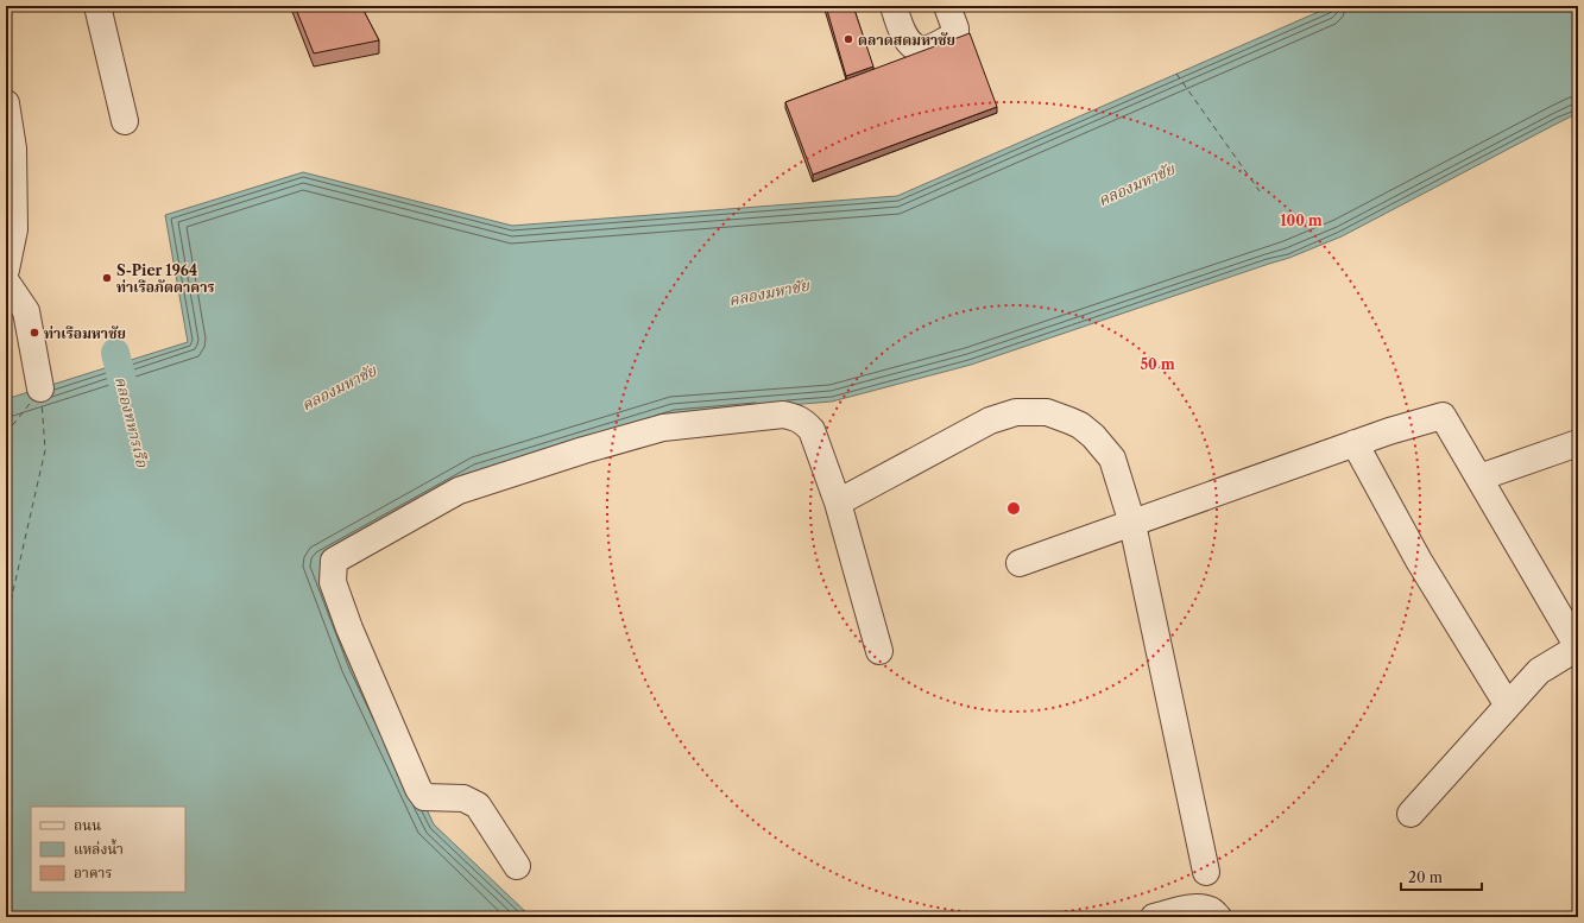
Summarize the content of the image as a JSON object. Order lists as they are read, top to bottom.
{
  "water": ["คลองมหาชัย", "คลองทหารเรือ"],
  "places": ["ตลาดสดมหาชัย", "S-Pier 1964 ท่าเรือภัตตาคาร", "ท่าเรือมหาชัย"],
  "legend": ["ถนน", "แหล่งน้ำ", "อาคาร"],
  "scale_bar": "20 m",
  "rings": ["100 m", "50 m"]
}
